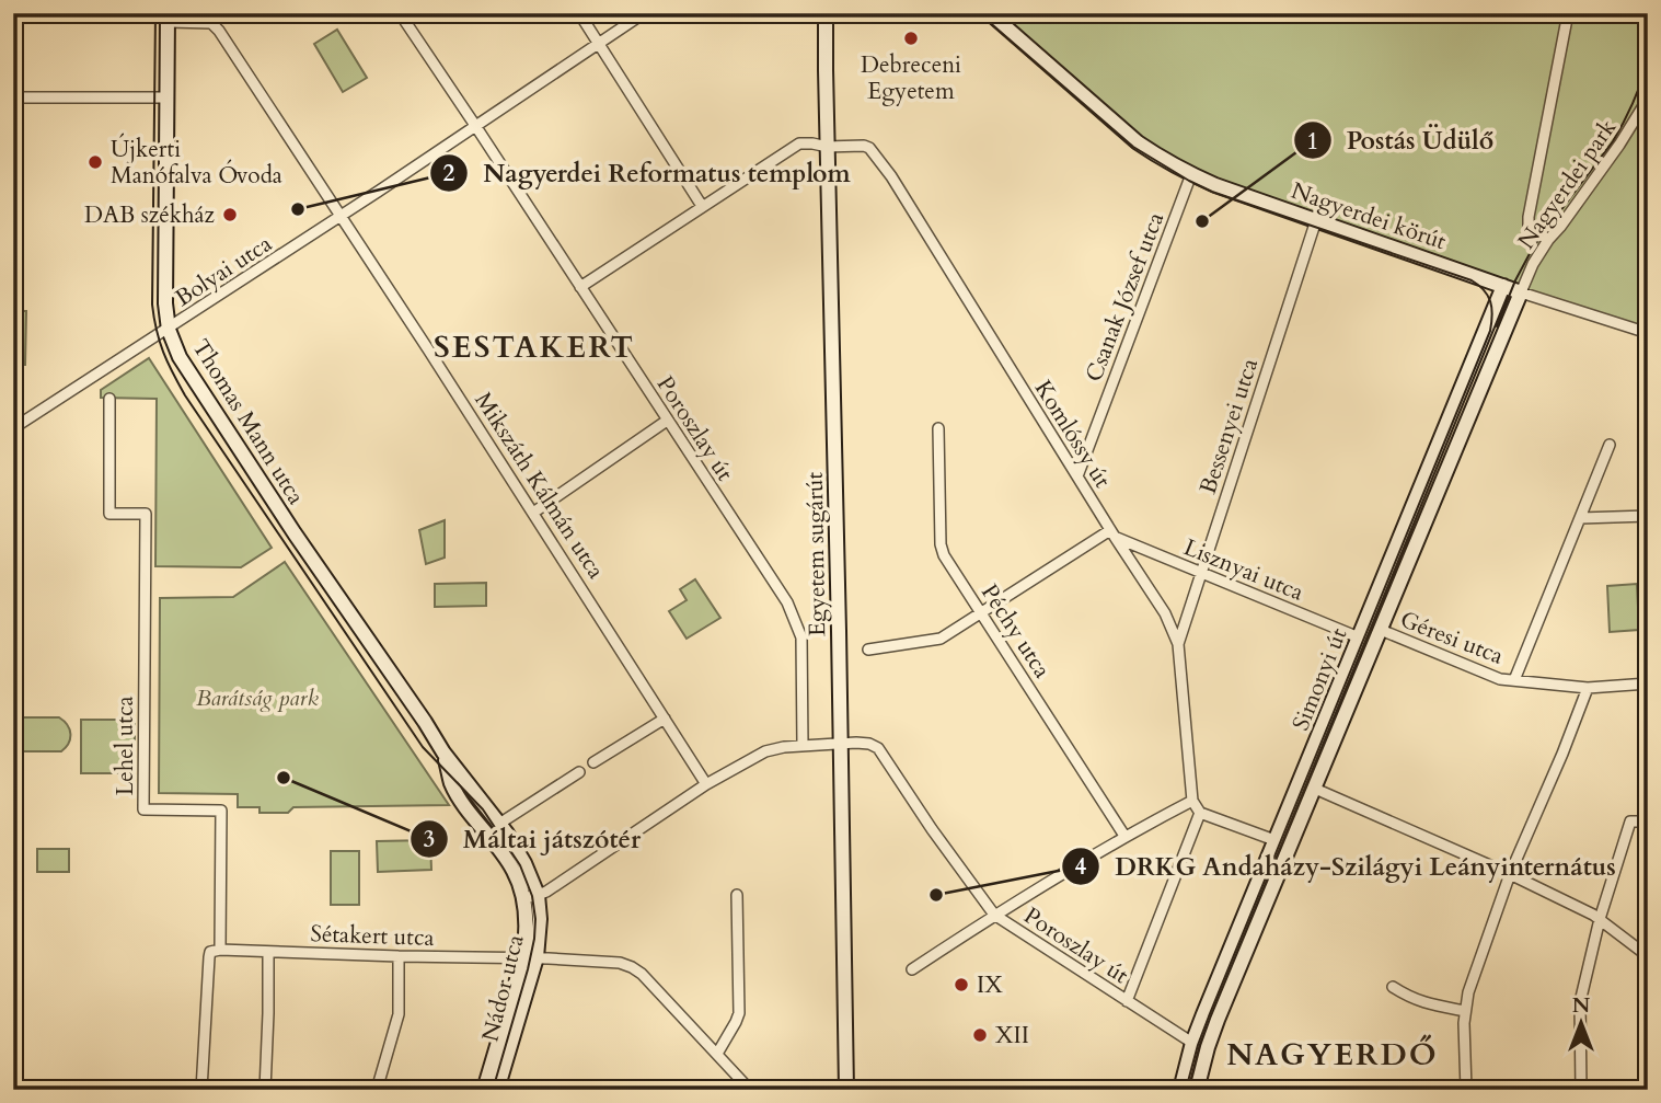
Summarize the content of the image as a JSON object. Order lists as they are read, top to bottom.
{
  "streets": {
    "street": [
      "Nagyerdei park",
      "Nagyerdei körút",
      "Bolyai utca",
      "Csanak József utca",
      "Thomas Mann utca",
      "Bessenyei utca",
      "Poroszlay út",
      "Komlóssy út",
      "Mikszáth Kálmán utca",
      "Egyetem sugárút",
      "Lisznyai utca",
      "Péchy utca",
      "Géresi utca",
      "Simonyi út",
      "Lehel utca",
      "Sétakert utca",
      "Nádor utca"
    ]
  },
  "crossings": [
    ["Nagyerdei park", "Nagyerdei körút"],
    ["Nagyerdei park", "Simonyi út"],
    ["Nagyerdei körút", "Csanak József utca"],
    ["Nagyerdei körút", "Bessenyei utca"],
    ["Nagyerdei körút", "Simonyi út"],
    ["Bolyai utca", "Thomas Mann utca"],
    ["Bolyai utca", "Poroszlay út"],
    ["Bolyai utca", "Mikszáth Kálmán utca"],
    ["Csanak József utca", "Komlóssy út"],
    ["Thomas Mann utca", "Mikszáth Kálmán utca"],
    ["Thomas Mann utca", "Nádor utca"],
    ["Bessenyei utca", "Komlóssy út"],
    ["Bessenyei utca", "Lisznyai utca"],
    ["Poroszlay út", "Komlóssy út"],
    ["Poroszlay út", "Egyetem sugárút"],
    ["Poroszlay út", "Simonyi út"],
    ["Komlóssy út", "Egyetem sugárút"],
    ["Komlóssy út", "Lisznyai utca"],
    ["Lisznyai utca", "Simonyi út"],
    ["Géresi utca", "Simonyi út"],
    ["Lehel utca", "Sétakert utca"],
    ["Sétakert utca", "Nádor utca"]
  ],
  "districts": ["SESTAKERT", "NAGYERDŐ"],
  "parks": ["Barátság park"],
  "places": [
    "Debreceni Egyetem",
    "Újkerti Manófalva Óvoda",
    "Nagyerdei Reformatus templom",
    "DAB székház",
    "Postás Üdülő",
    "Máltai játszótér",
    "DRKG Andaházy-Szilágyi Leányinternátus",
    "IX",
    "XII"
  ],
  "north": "top"
}
